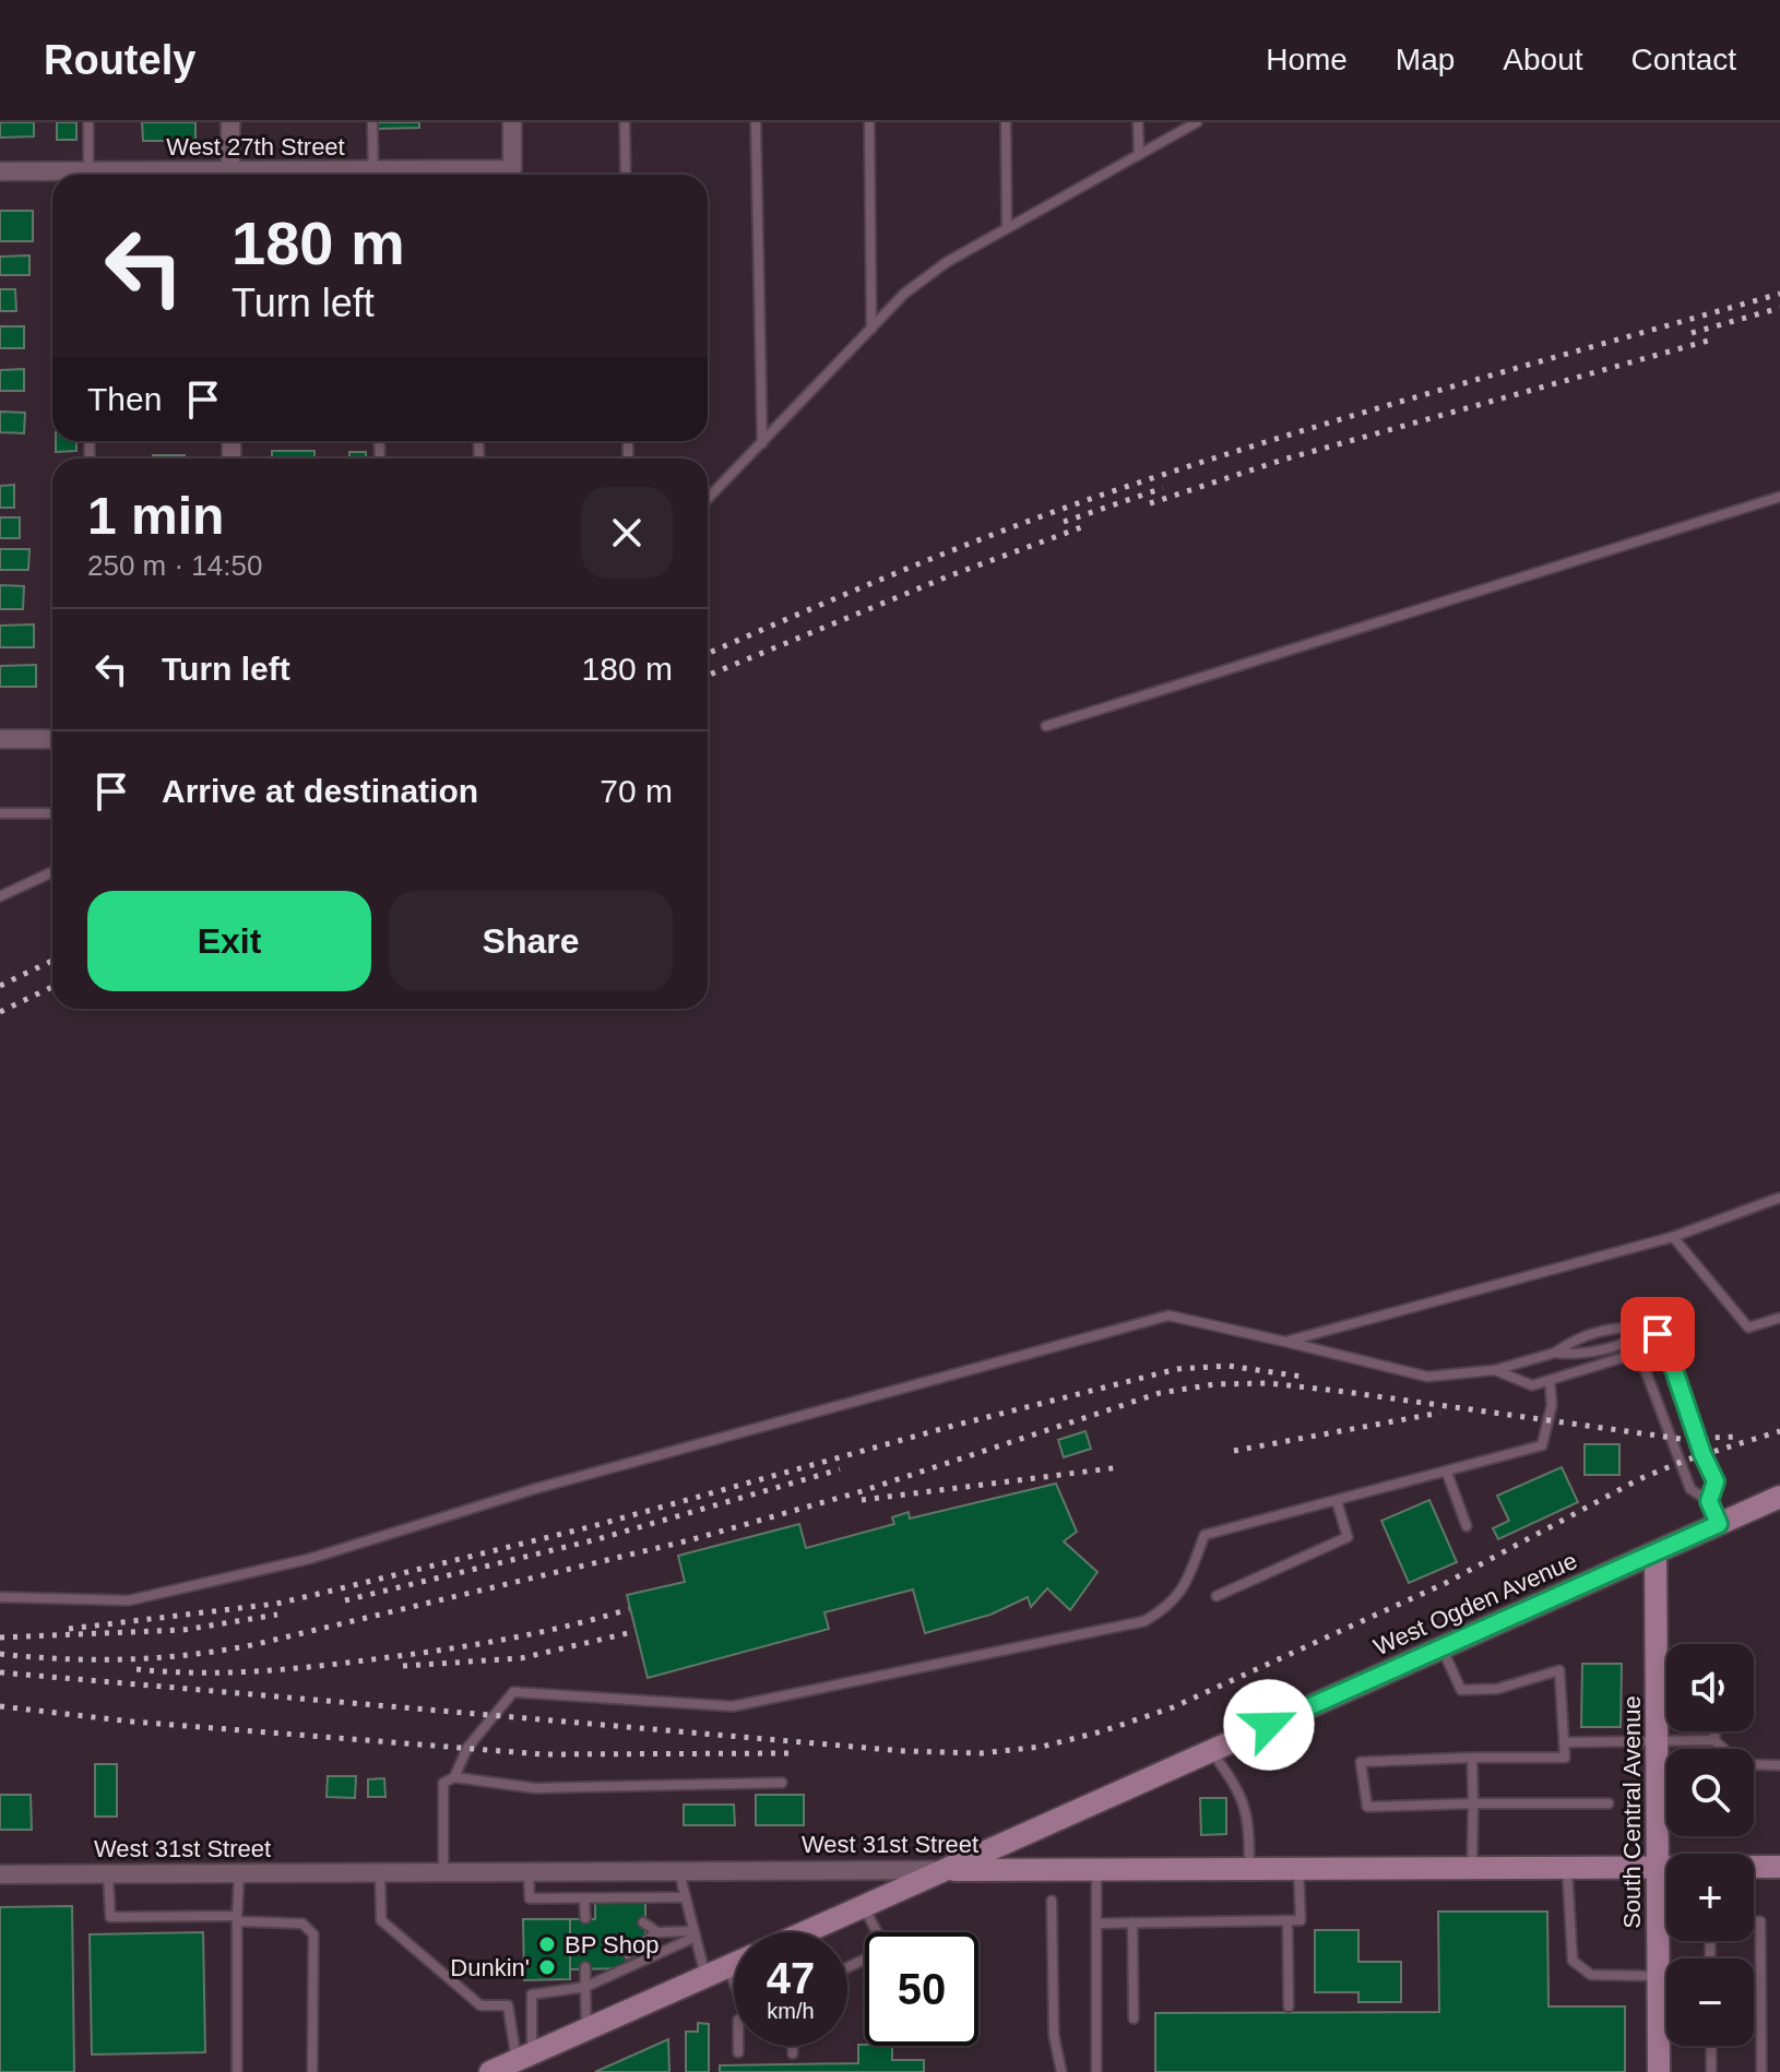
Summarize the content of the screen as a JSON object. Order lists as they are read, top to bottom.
{
  "streets": {
    "main road": ["West Ogden Avenue", "South Central Avenue", "West 31st Street"],
    "street": ["West 27th Street"]
  },
  "crossings": [
    ["West Ogden Avenue", "South Central Avenue"],
    ["West Ogden Avenue", "West 31st Street"],
    ["South Central Avenue", "West 31st Street"]
  ],
  "places": ["BP Shop", "Dunkin'"],
  "page": {
    "header": "Routely",
    "nav": [
      "Home",
      "Map",
      "About",
      "Contact"
    ],
    "turn": ["180 m", "Turn left"],
    "then": "Then",
    "heading": ["1 min", "250 m · 14:50"],
    "list": [
      {
        "name": "Turn left",
        "value": "180 m"
      },
      {
        "name": "Arrive at destination",
        "value": "70 m"
      }
    ],
    "buttons": ["Exit", "Share"],
    "map_buttons": ["+", "−"],
    "speed": "47 km/h",
    "limit": "50"
  }
}
